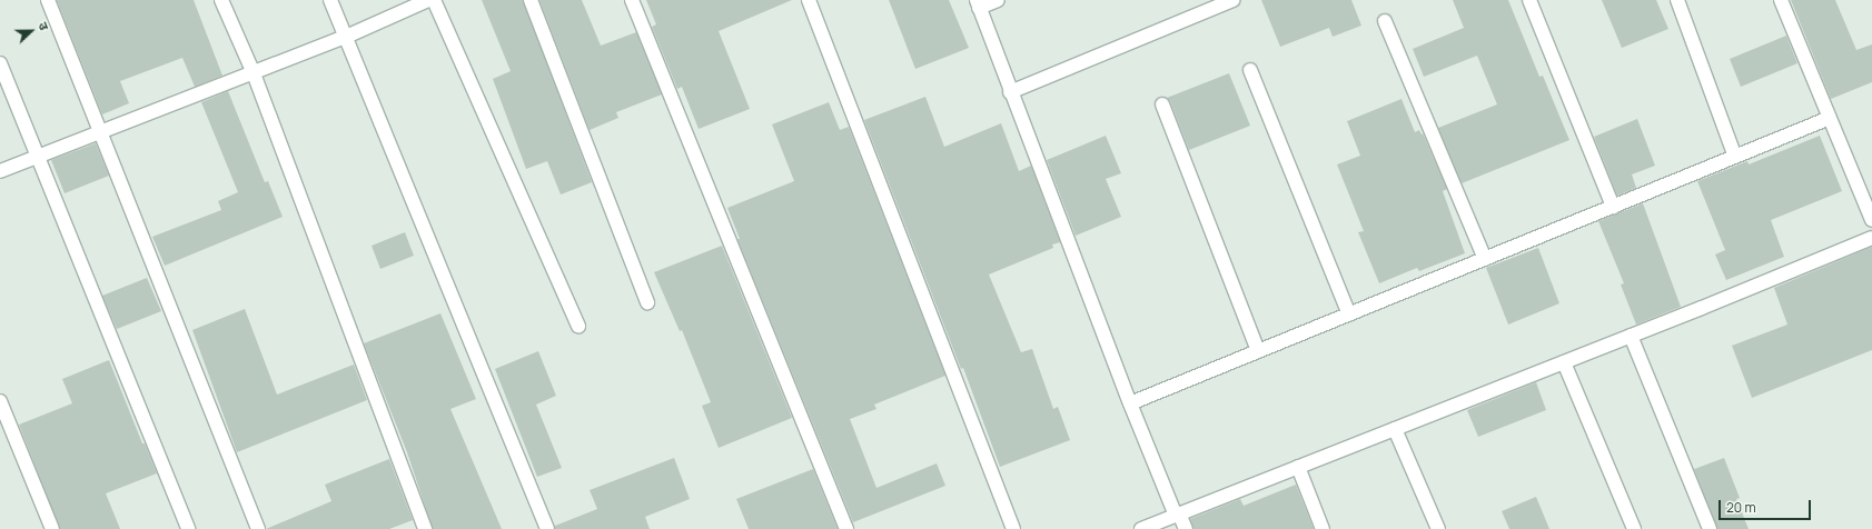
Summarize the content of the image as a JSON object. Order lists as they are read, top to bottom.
{
  "scale_bar": "20 m",
  "north": "right"
}
